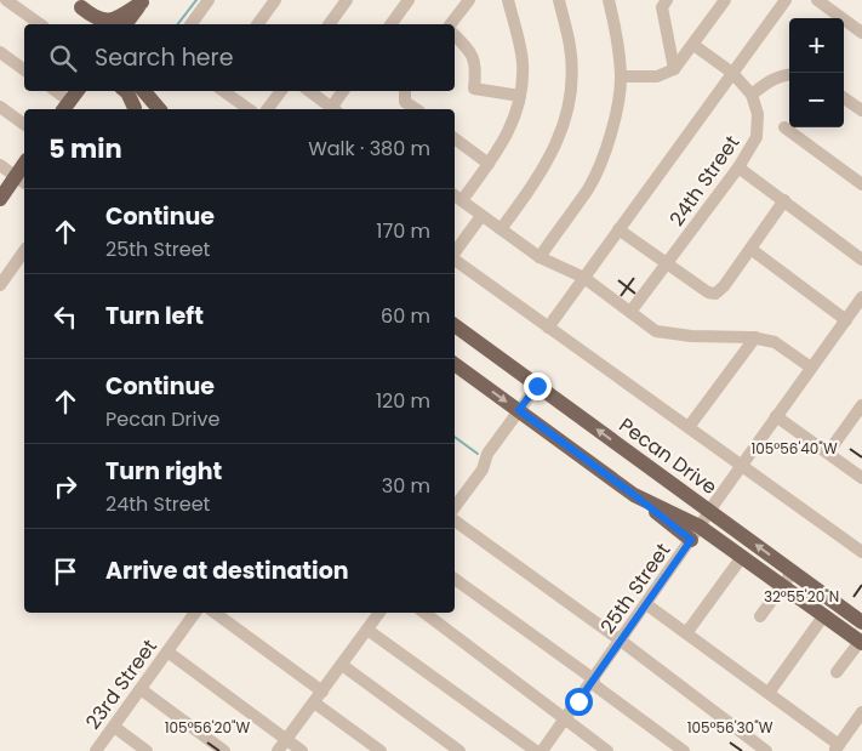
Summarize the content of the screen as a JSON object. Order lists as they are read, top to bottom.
{
  "streets": {
    "main road": ["Pecan Drive"],
    "street": ["24th Street", "25th Street", "23rd Street"]
  },
  "crossings": [
    ["Pecan Drive", "25th Street"]
  ],
  "page": {
    "map_buttons": ["+", "−"],
    "search": "Search here",
    "heading": ["5 min", "Walk · 380 m"],
    "list": [
      ["Continue", "25th Street", "170 m"],
      ["Turn left", "60 m"],
      ["Continue", "Pecan Drive", "120 m"],
      ["Turn right", "24th Street", "30 m"],
      "Arrive at destination"
    ]
  },
  "coordinates": [
    "105°56'40\"W",
    "32°55'20\"N",
    "105°56'20\"W",
    "105°56'30\"W"
  ]
}
